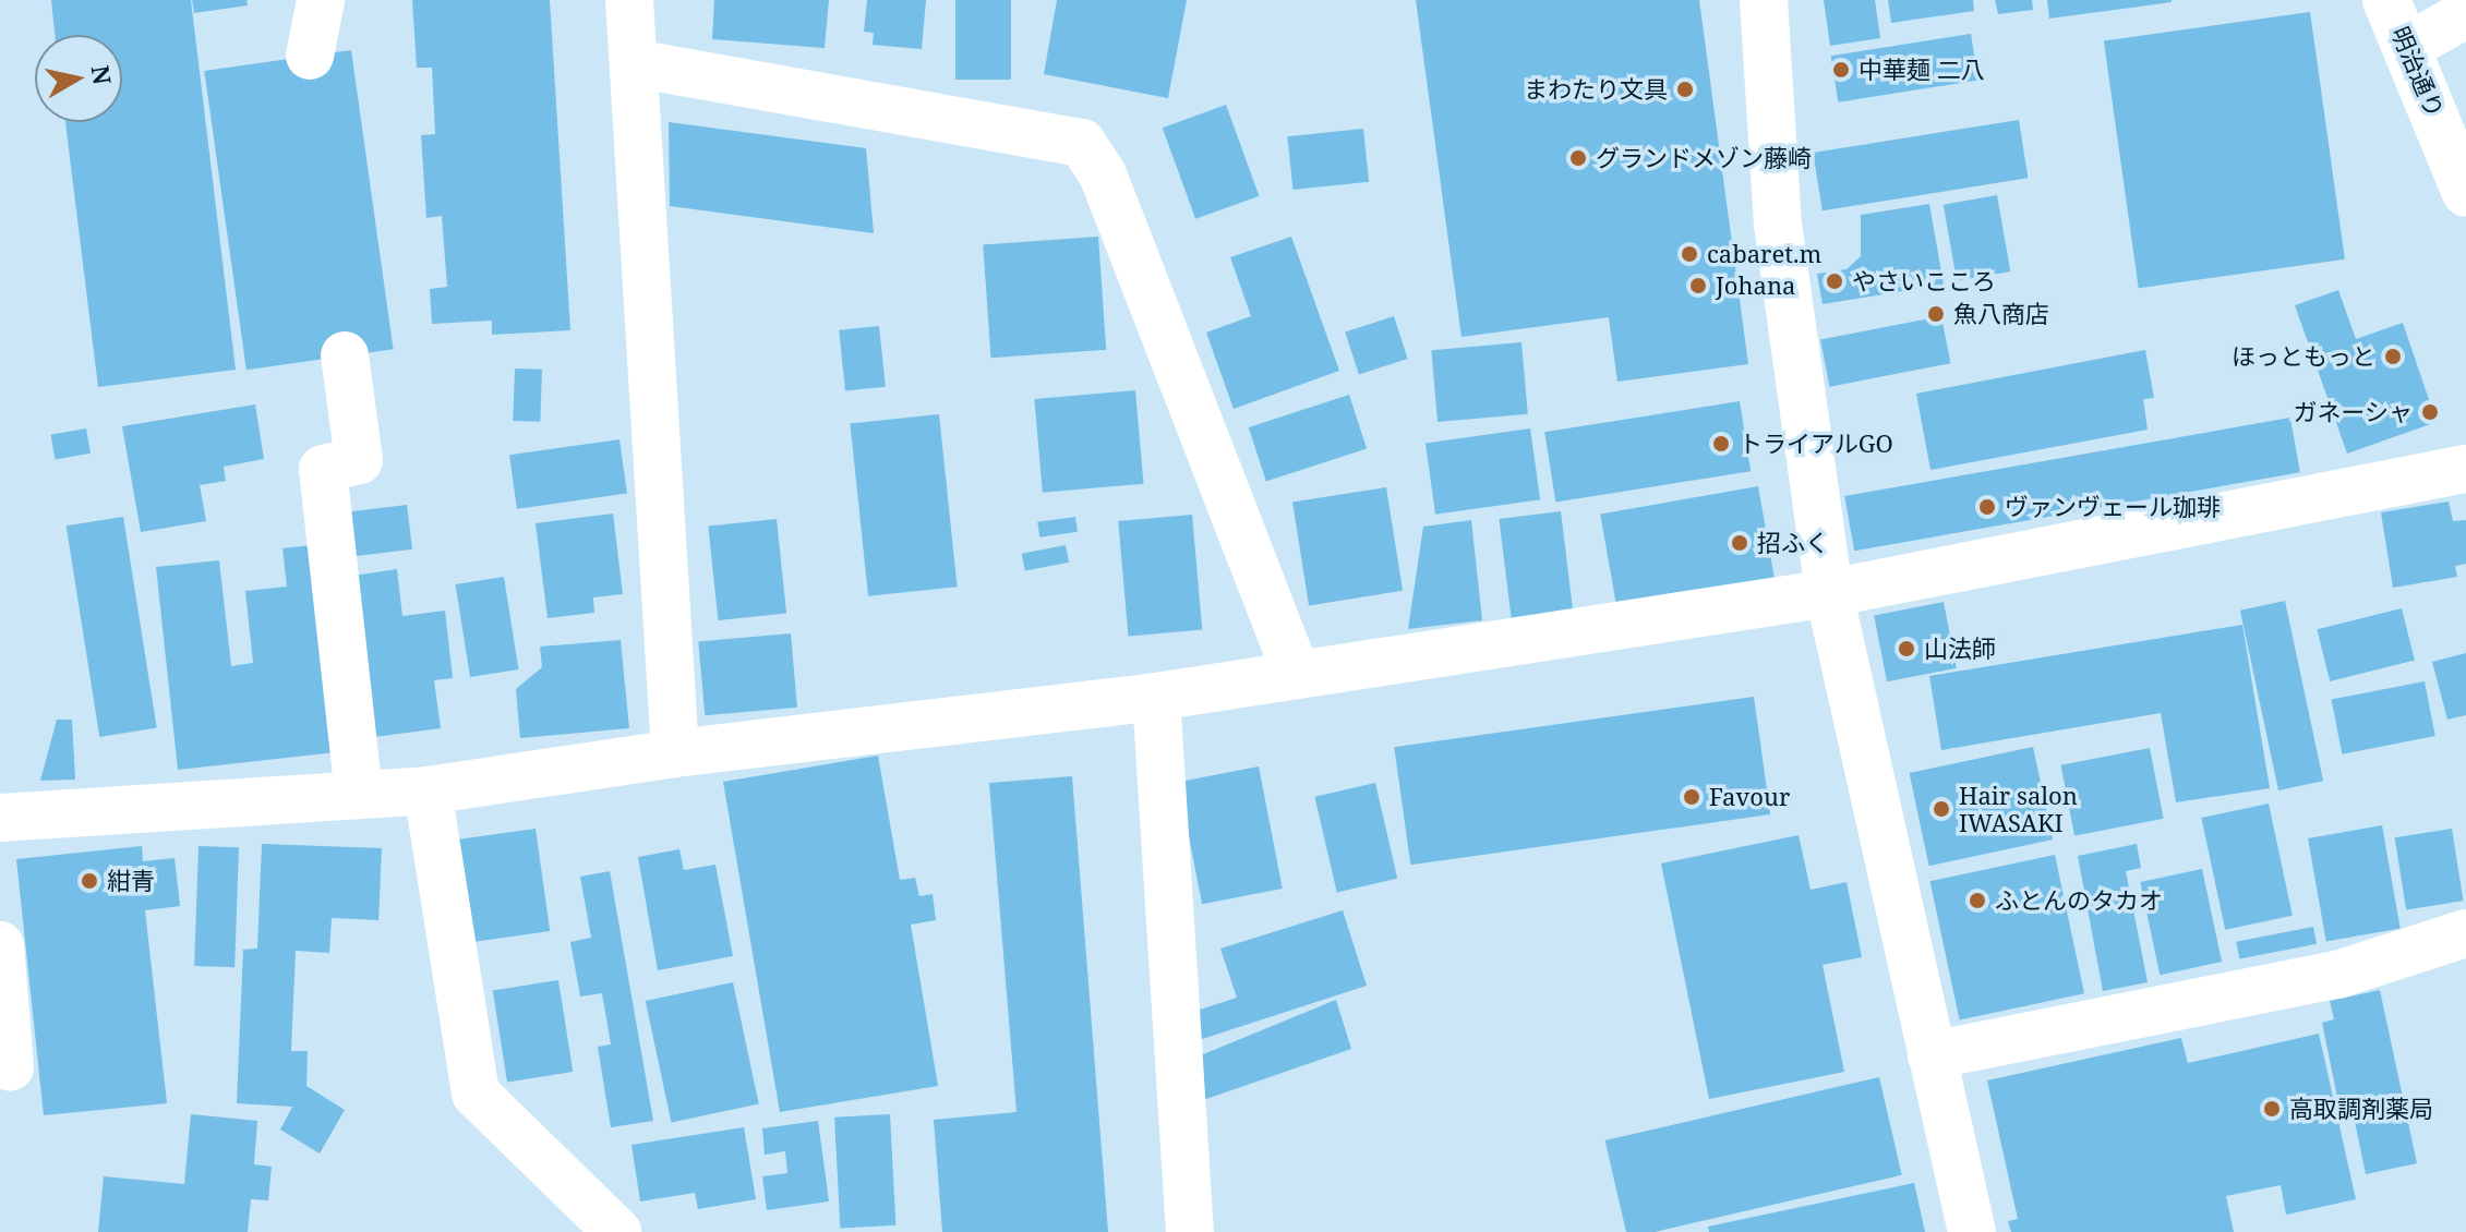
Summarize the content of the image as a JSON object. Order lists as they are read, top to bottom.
{
  "streets": {
    "street": ["明治通り"]
  },
  "places": [
    "中華麺 二八",
    "まわたり文具",
    "グランドメゾン藤崎",
    "cabaret.m",
    "やさいこころ",
    "Johana",
    "魚八商店",
    "ほっともっと",
    "ガネーシャ",
    "トライアルGO",
    "ヴァンヴェール珈琲",
    "招ふく",
    "山法師",
    "Favour",
    "Hair salon IWASAKI",
    "紺青",
    "ふとんのタカオ",
    "高取調剤薬局"
  ],
  "north": "right"
}
